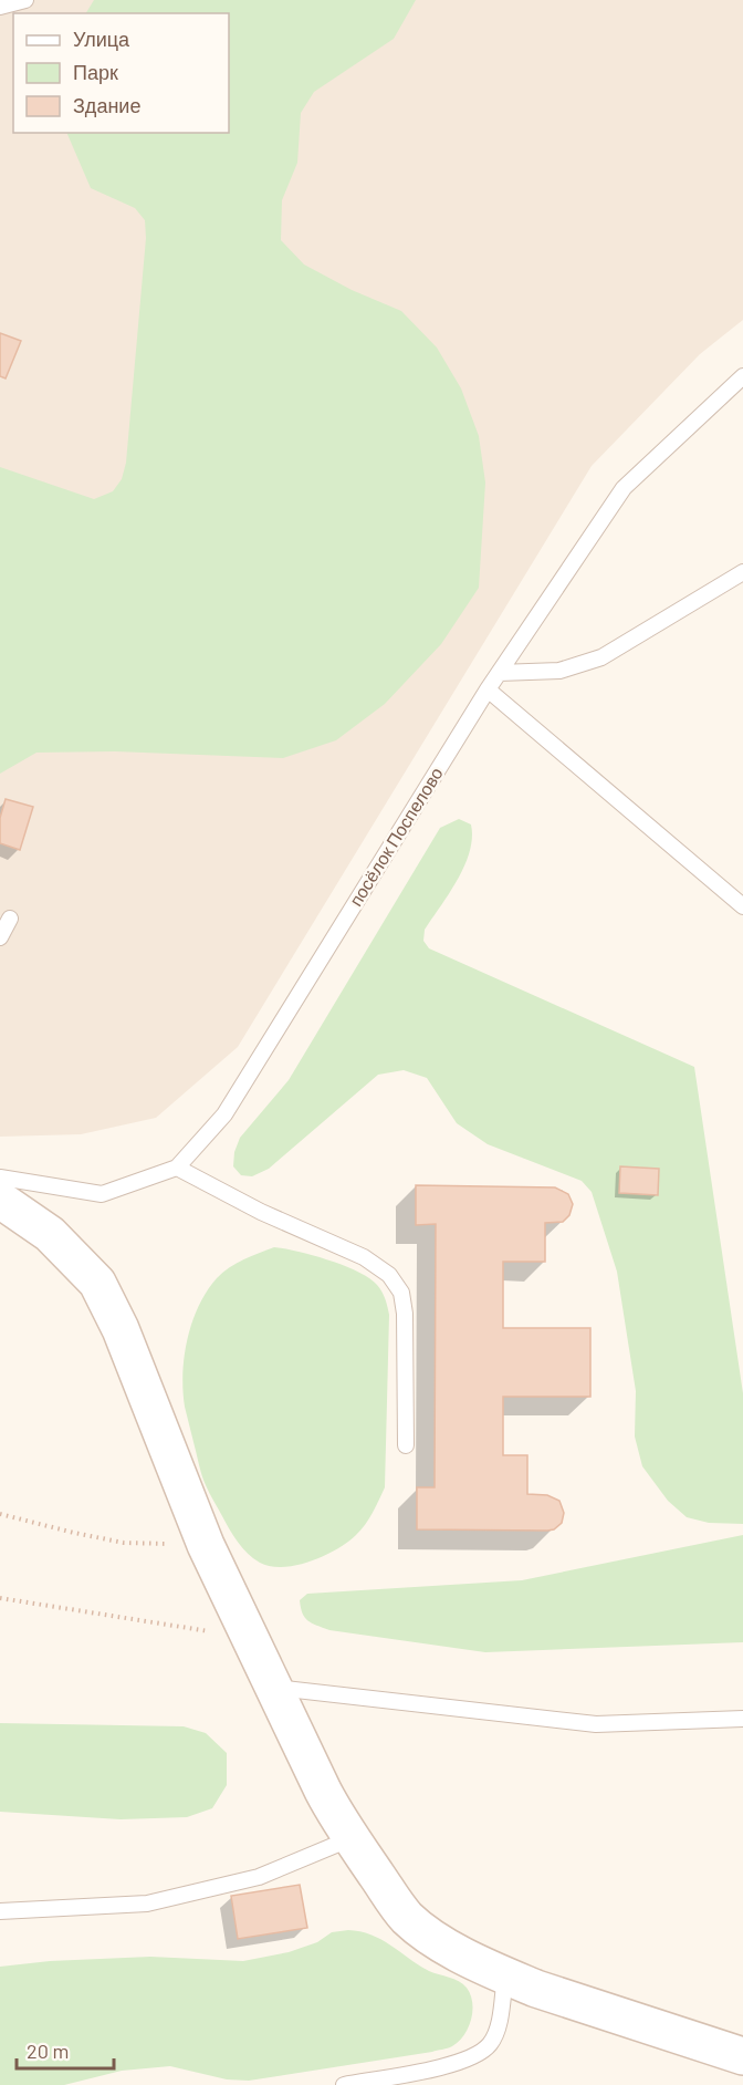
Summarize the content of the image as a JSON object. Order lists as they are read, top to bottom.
{
  "streets": {
    "lane": ["посёлок Поспелово"]
  },
  "legend": ["Улица", "Парк", "Здание"],
  "scale_bar": "20 m"
}
